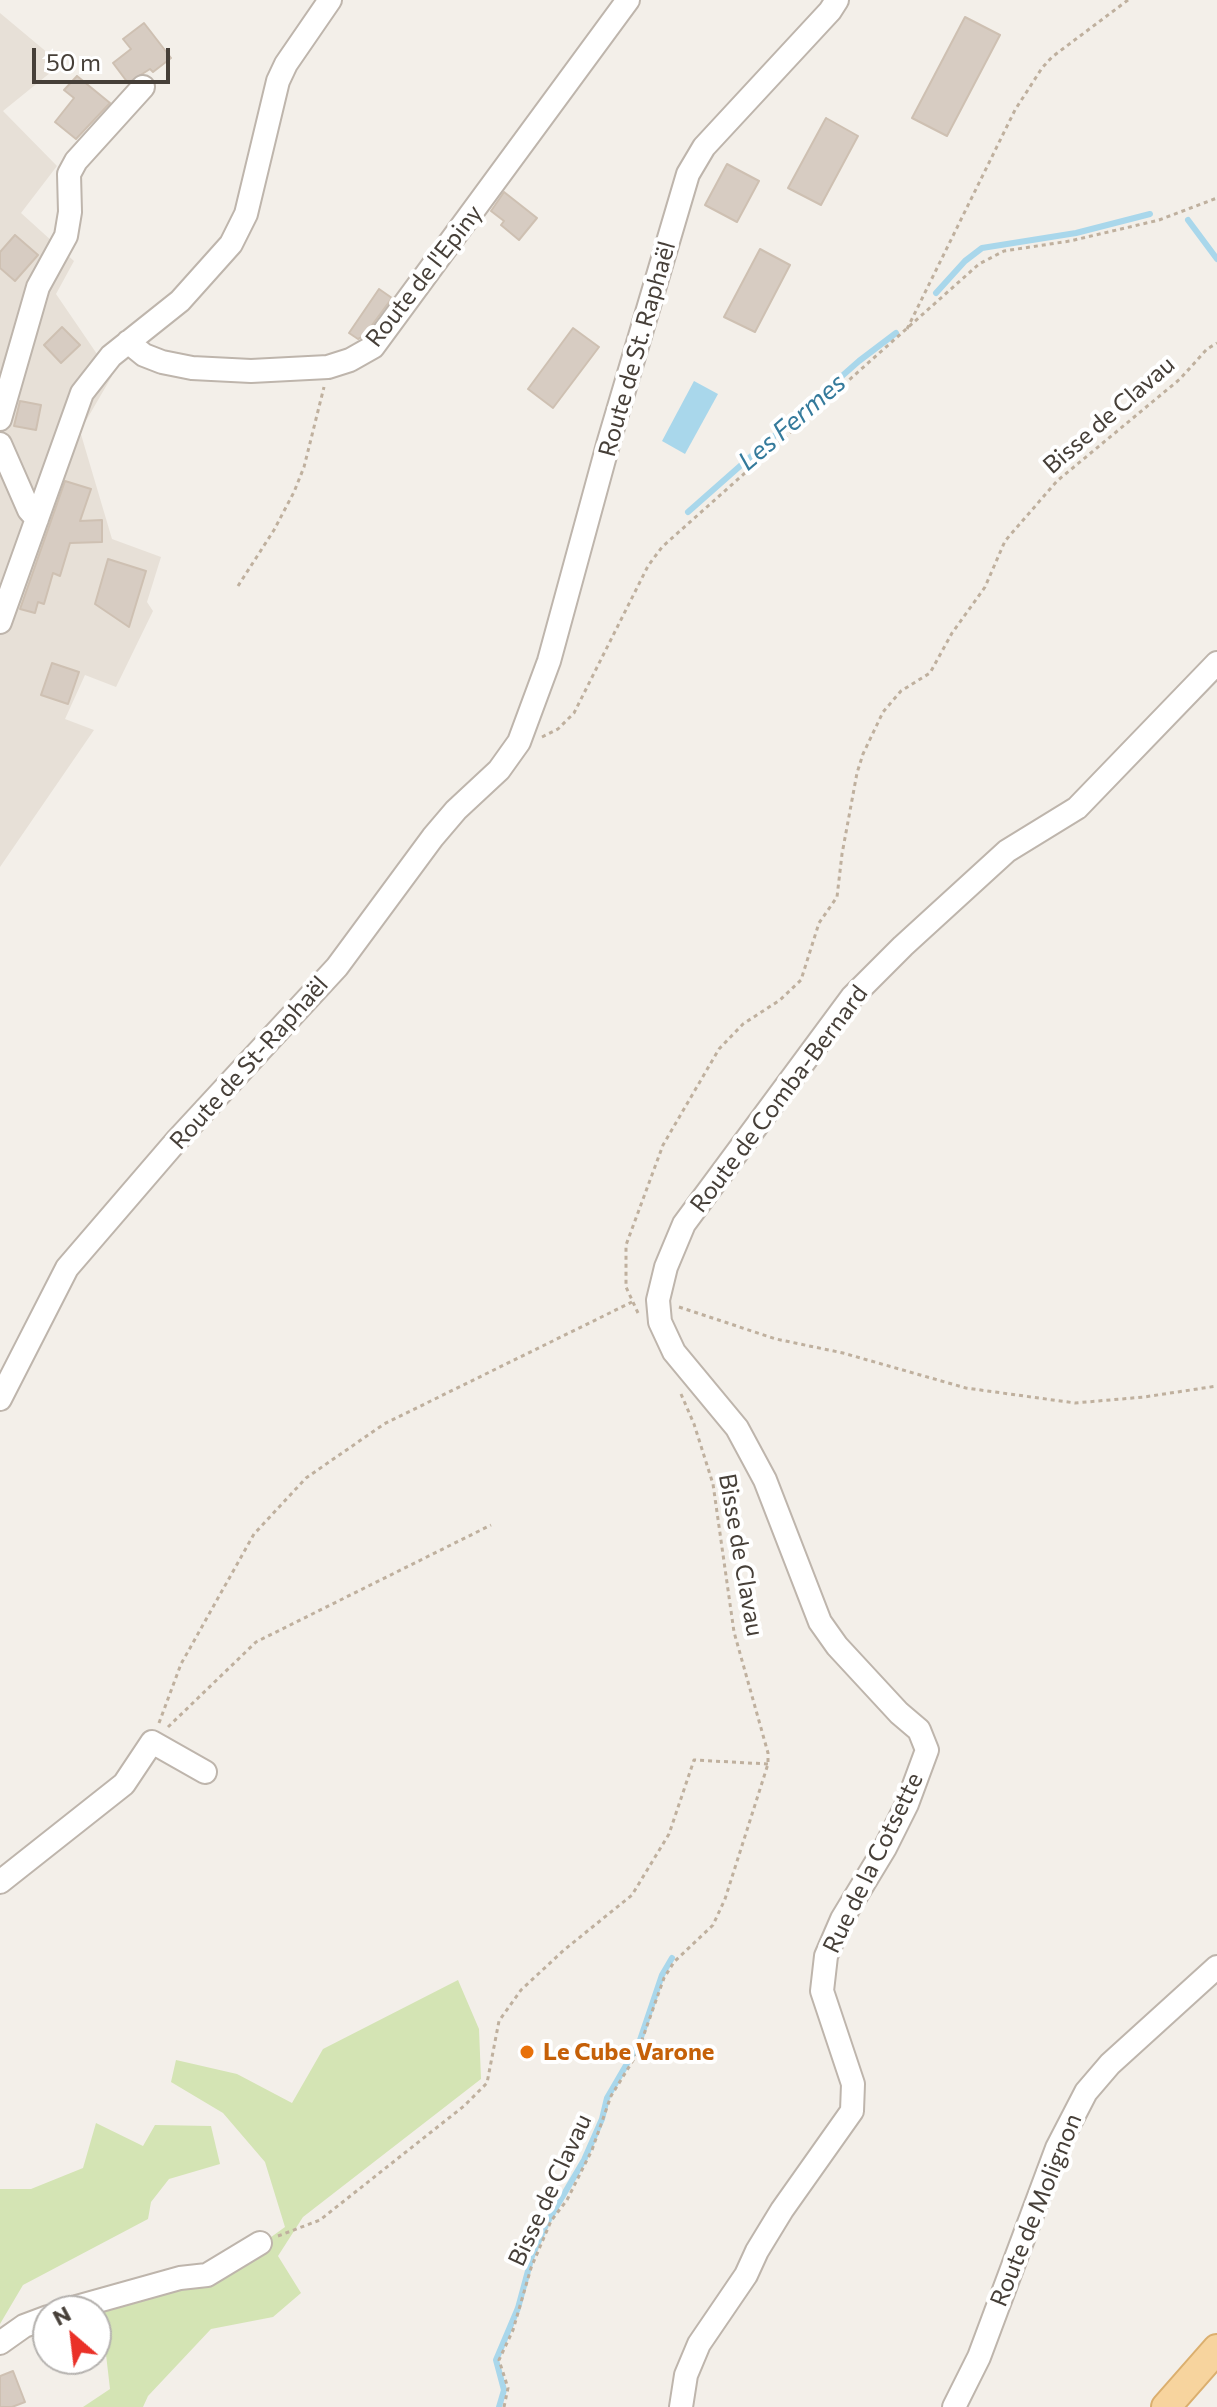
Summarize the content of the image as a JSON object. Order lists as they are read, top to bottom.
{
  "streets": {
    "street": [
      "Route de l'Epiny",
      "Route de St. Raphaël",
      "Route de St-Raphaël",
      "Route de Comba-Bernard",
      "Rue de la Cotsette",
      "Route de Molignon"
    ],
    "path": ["Bisse de Clavau"]
  },
  "crossings": [
    ["Route de St. Raphaël", "Route de St-Raphaël"],
    ["Route de Comba-Bernard", "Rue de la Cotsette"]
  ],
  "water": ["Les Fermes"],
  "places": ["Le Cube Varone"],
  "scale_bar": "50 m",
  "north": "top left"
}
